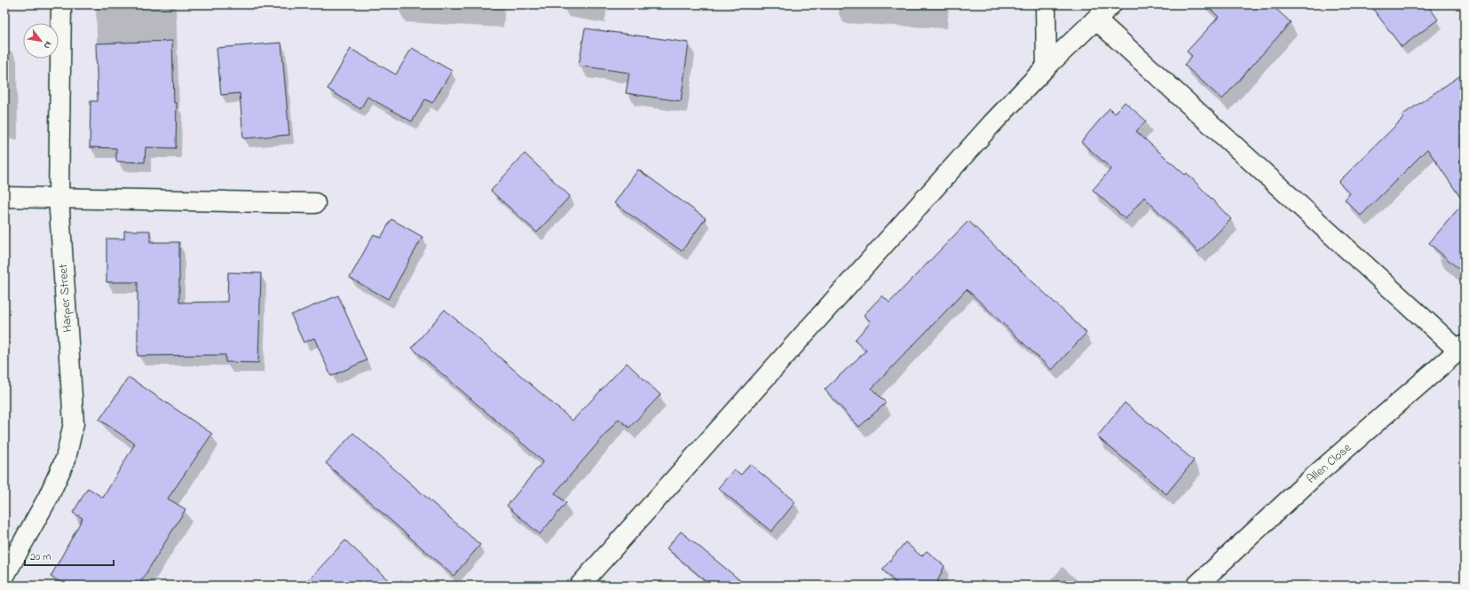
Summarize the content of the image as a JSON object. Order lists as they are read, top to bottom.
{
  "streets": {
    "street": ["Harper Street", "Allen Close"]
  },
  "scale_bar": "20 m",
  "north": "bottom right"
}
